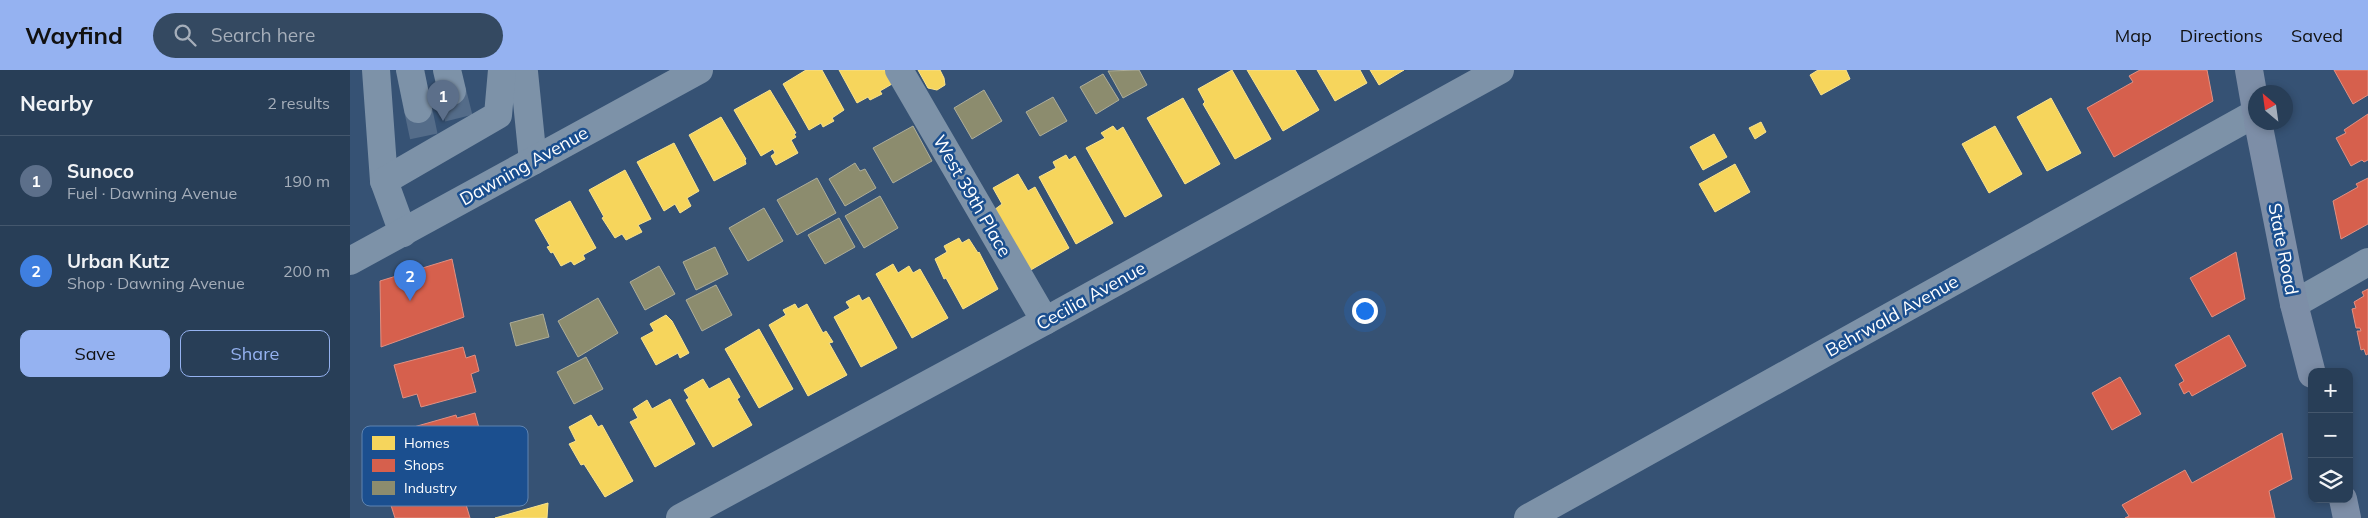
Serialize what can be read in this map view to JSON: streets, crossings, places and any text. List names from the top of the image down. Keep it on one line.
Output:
{"streets":{"main road":["State Road"],"street":["Dawning Avenue","West 39th Place","Cecilia Avenue","Behrwald Avenue"]},"crossings":[["West 39th Place","Cecilia Avenue"]],"legend":["Homes","Shops","Industry"],"north":"top left","page":{"header":"Wayfind","search":"Search here","nav":["Map","Directions","Saved"],"heading":["Nearby","2 results"],"pins":["1","2"],"list":[{"mark":"1","name":"Sunoco","note":"Fuel · Dawning Avenue","value":"190 m"},{"mark":"2","name":"Urban Kutz","note":"Shop · Dawning Avenue","value":"200 m"}],"buttons":["Save","Share"],"map_buttons":["+","−"]}}
